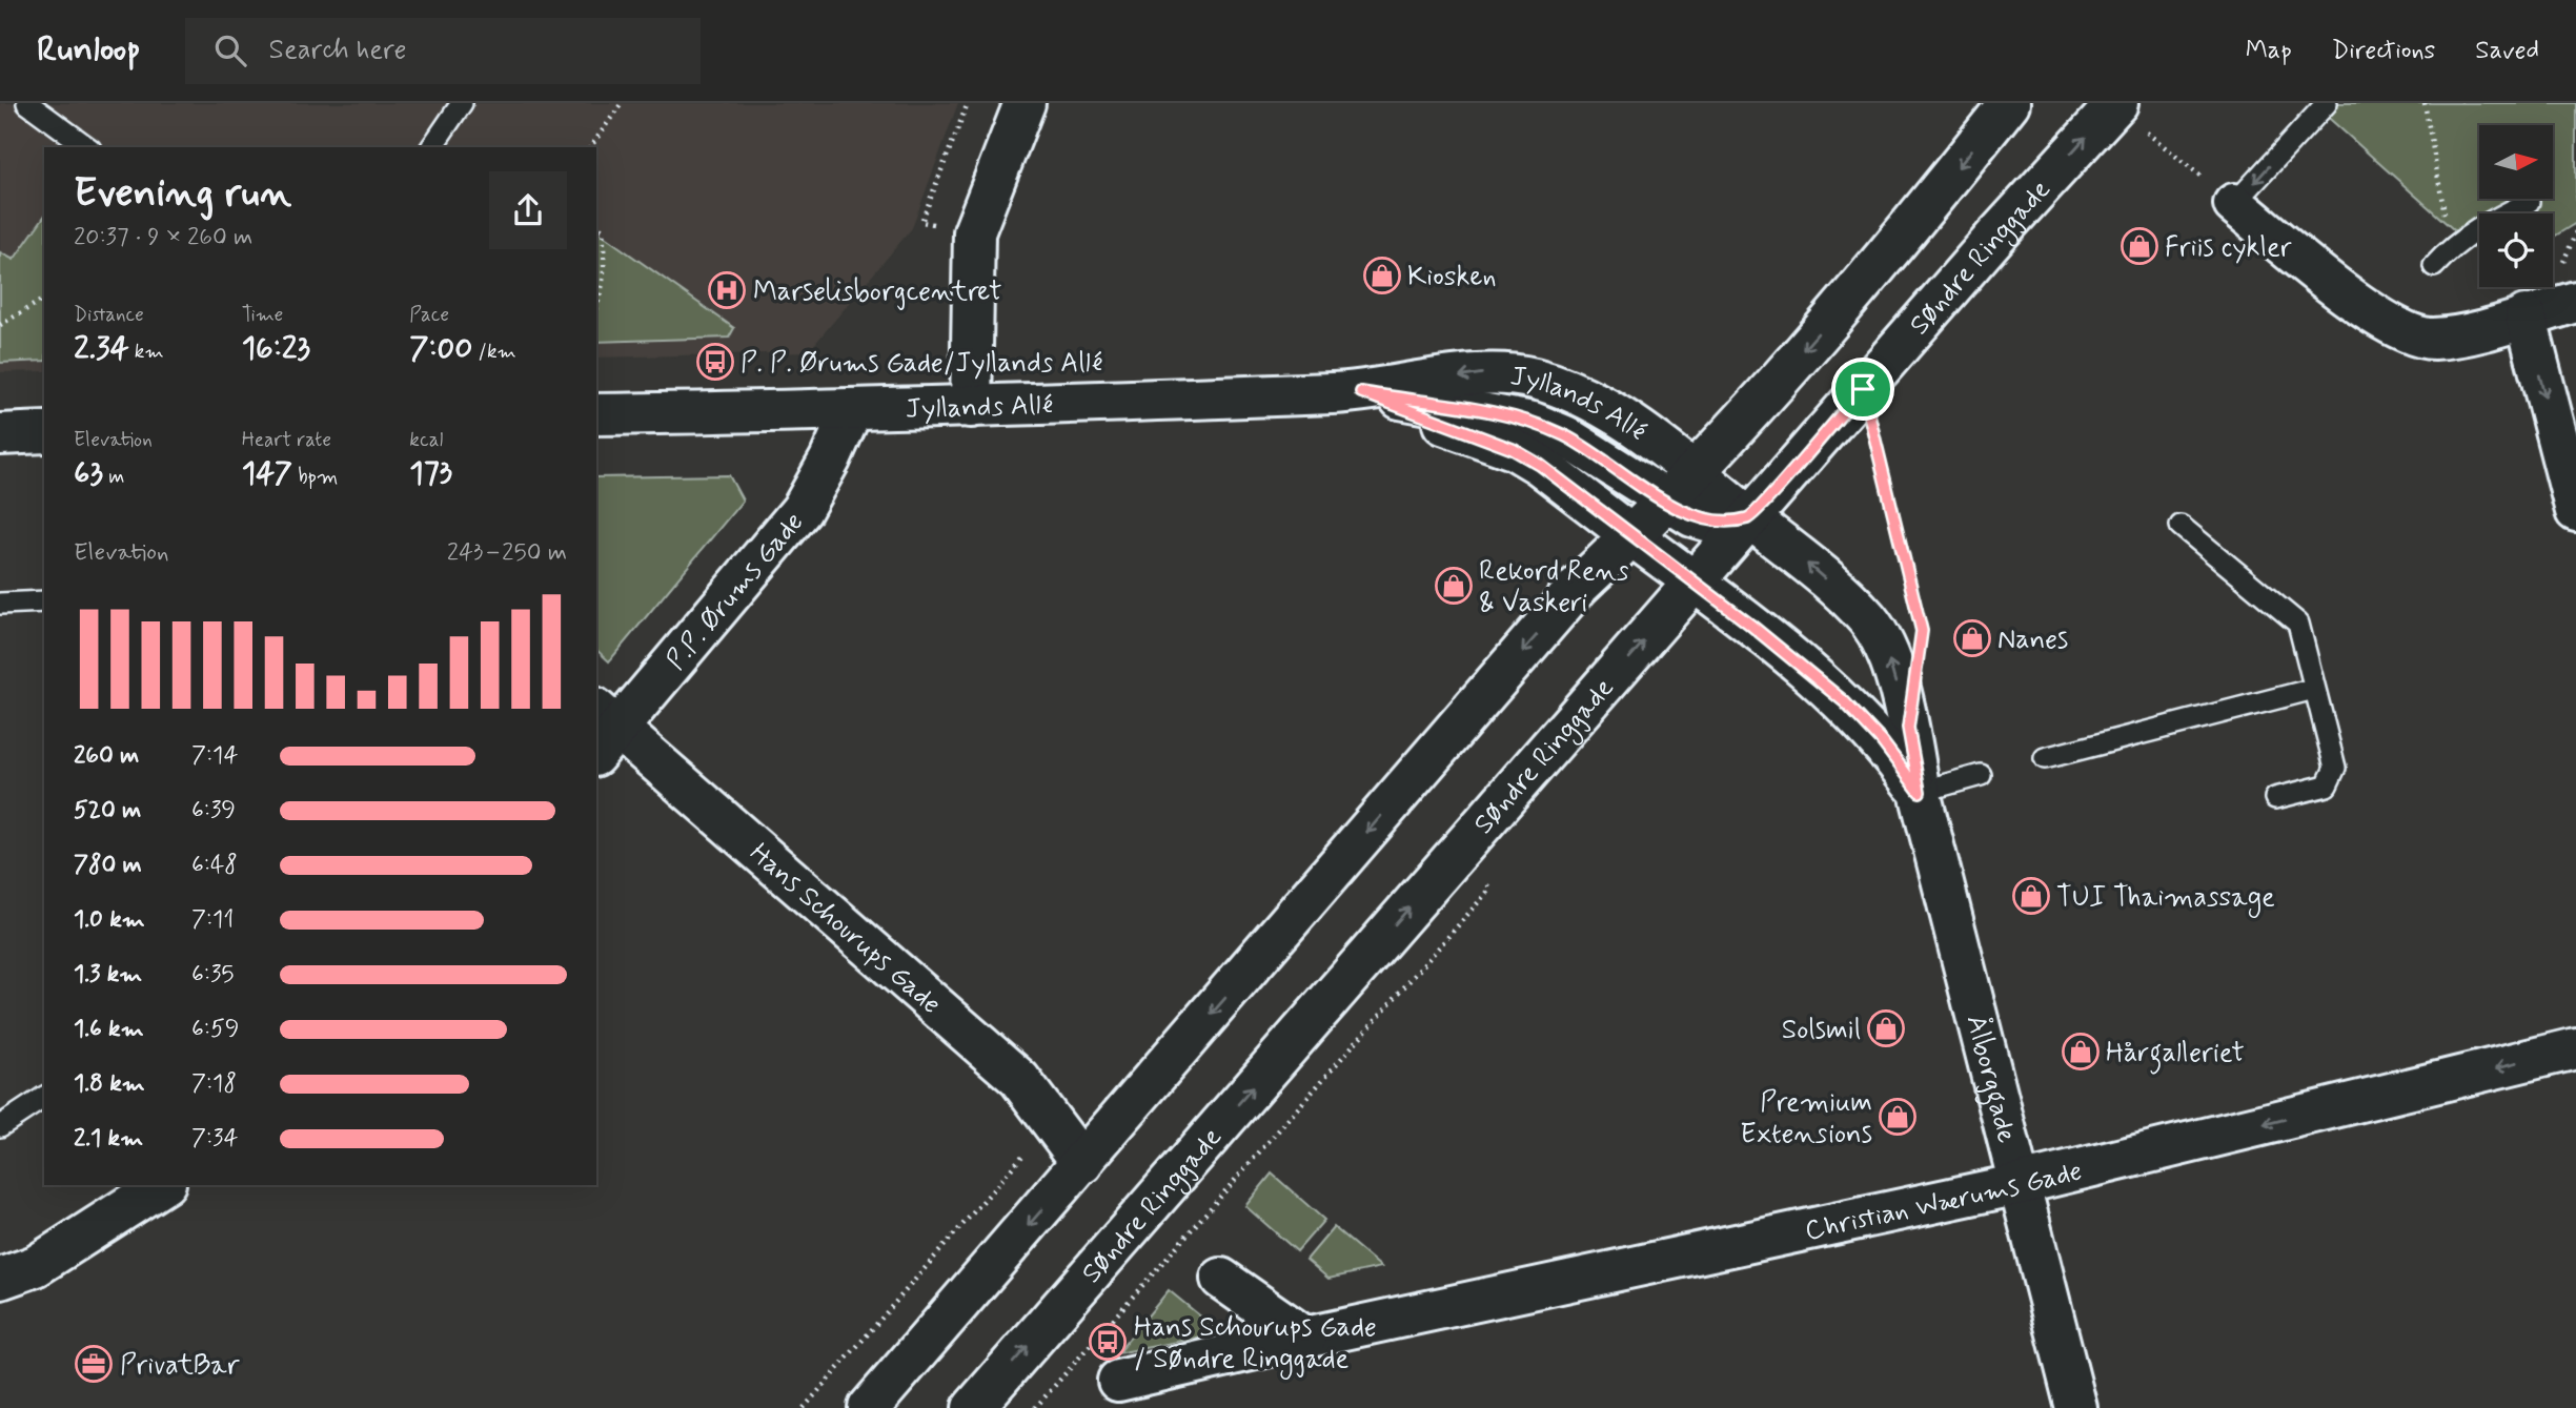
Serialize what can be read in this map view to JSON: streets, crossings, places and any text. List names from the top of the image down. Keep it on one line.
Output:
{"streets":{"street":["Søndre Ringgade","Jyllands Allé","P.P. Ørums Gade","Hans Schourups Gade","Ålborggade","Christian Wærums Gade"]},"crossings":[["Søndre Ringgade","Jyllands Allé"],["Søndre Ringgade","Ålborggade"],["Jyllands Allé","P.P. Ørums Gade"],["Jyllands Allé","Ålborggade"],["P.P. Ørums Gade","Hans Schourups Gade"],["Ålborggade","Christian Wærums Gade"]],"one_way":["Christian Wærums Gade"],"places":{"shop":["Friis cykler","Kiosken","Rekord Rens & Vaskeri","Nanes","TUI Thaimassage","Solsmil","Hårgalleriet","Premium Extensions"],"hospital":["Marselisborgcentret"],"bus stop":["P. P. Ørums Gade/Jyllands Allé","Hans Schourups Gade / Søndre Ringgade"],"office":["PrivatBar"]},"north":"right","page":{"header":"Runloop","search":"Search here","nav":["Map","Directions","Saved"],"heading":["Evening run","20:37 · 9 × 260 m"],"stats":[["Distance","2.34 km"],["Time","16:23"],["Pace","7:00 /km"],["Elevation","63 m"],["Heart rate","147 bpm"],["kcal","173"]],"chart":["Elevation","243–250 m"],"list":[{"name":"260 m","note":"7:14"},{"name":"520 m","note":"6:39"},{"name":"780 m","note":"6:48"},{"name":"1.0 km","note":"7:11"},{"name":"1.3 km","note":"6:35"},{"name":"1.6 km","note":"6:59"},{"name":"1.8 km","note":"7:18"},{"name":"2.1 km","note":"7:34"}]}}
